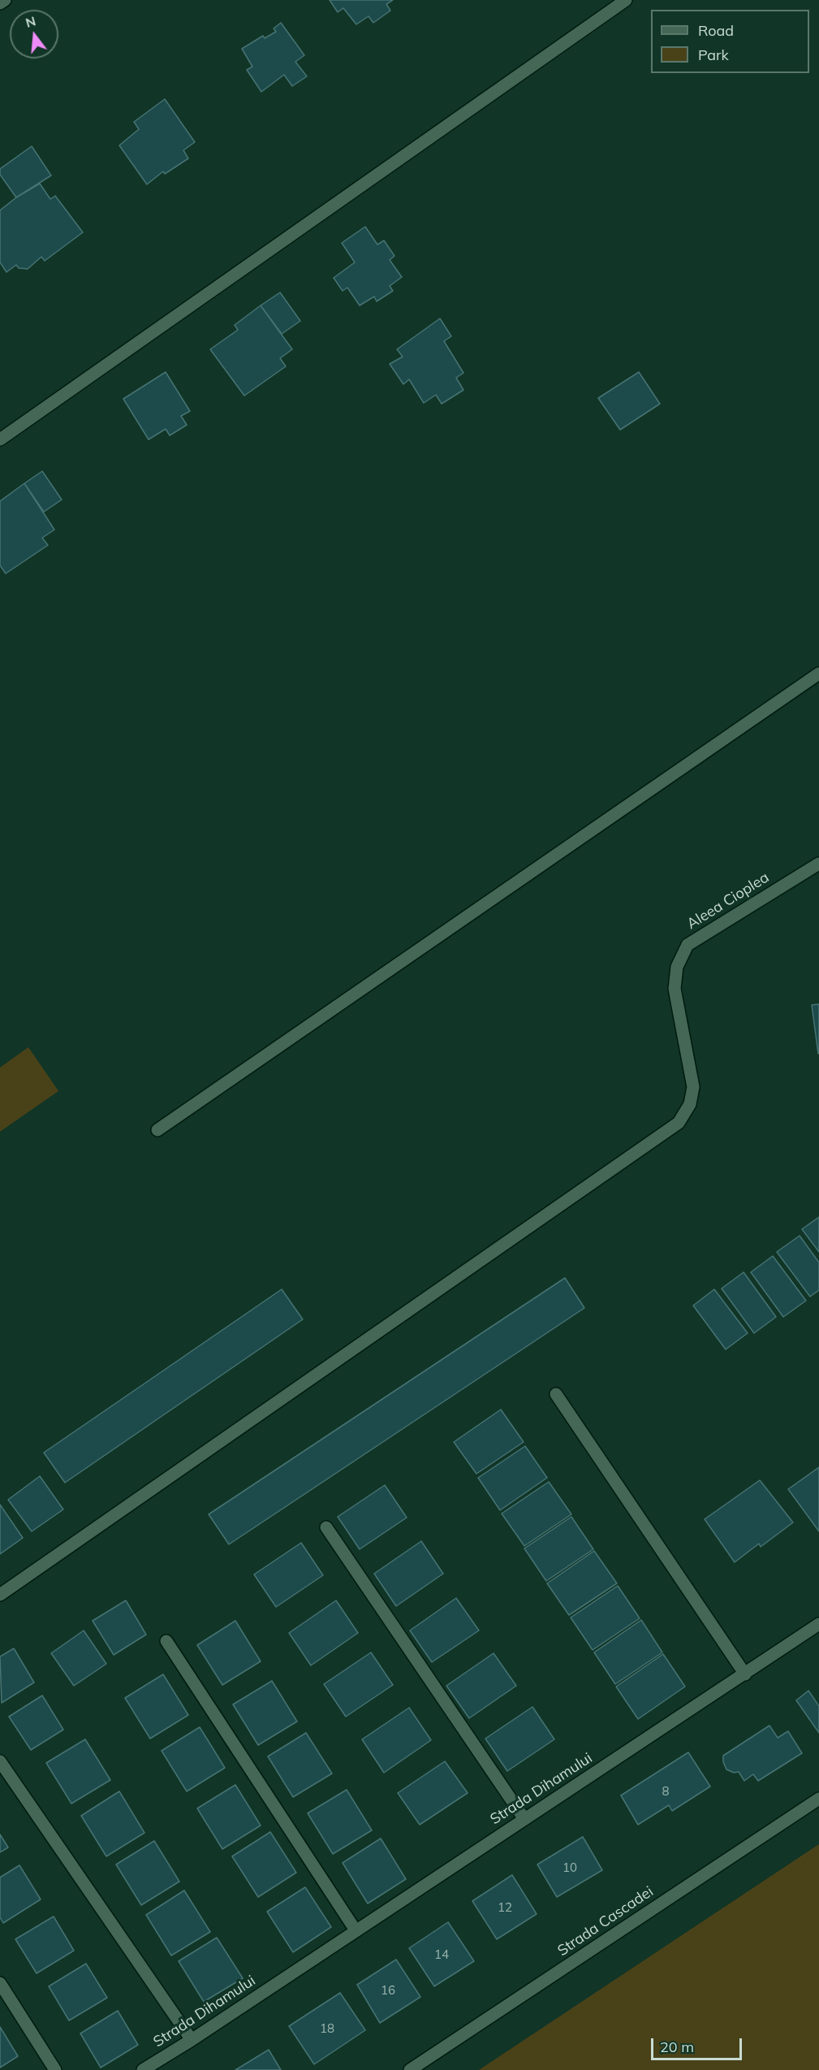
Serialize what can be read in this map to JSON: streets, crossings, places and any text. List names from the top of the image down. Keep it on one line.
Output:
{"streets":{"street":["Aleea Cioplea","Strada Dihamului","Strada Cascadei"]},"house_numbers":["8","10","12","14","16","18"],"legend":["Road","Park"],"scale_bar":"20 m","north":"top"}
